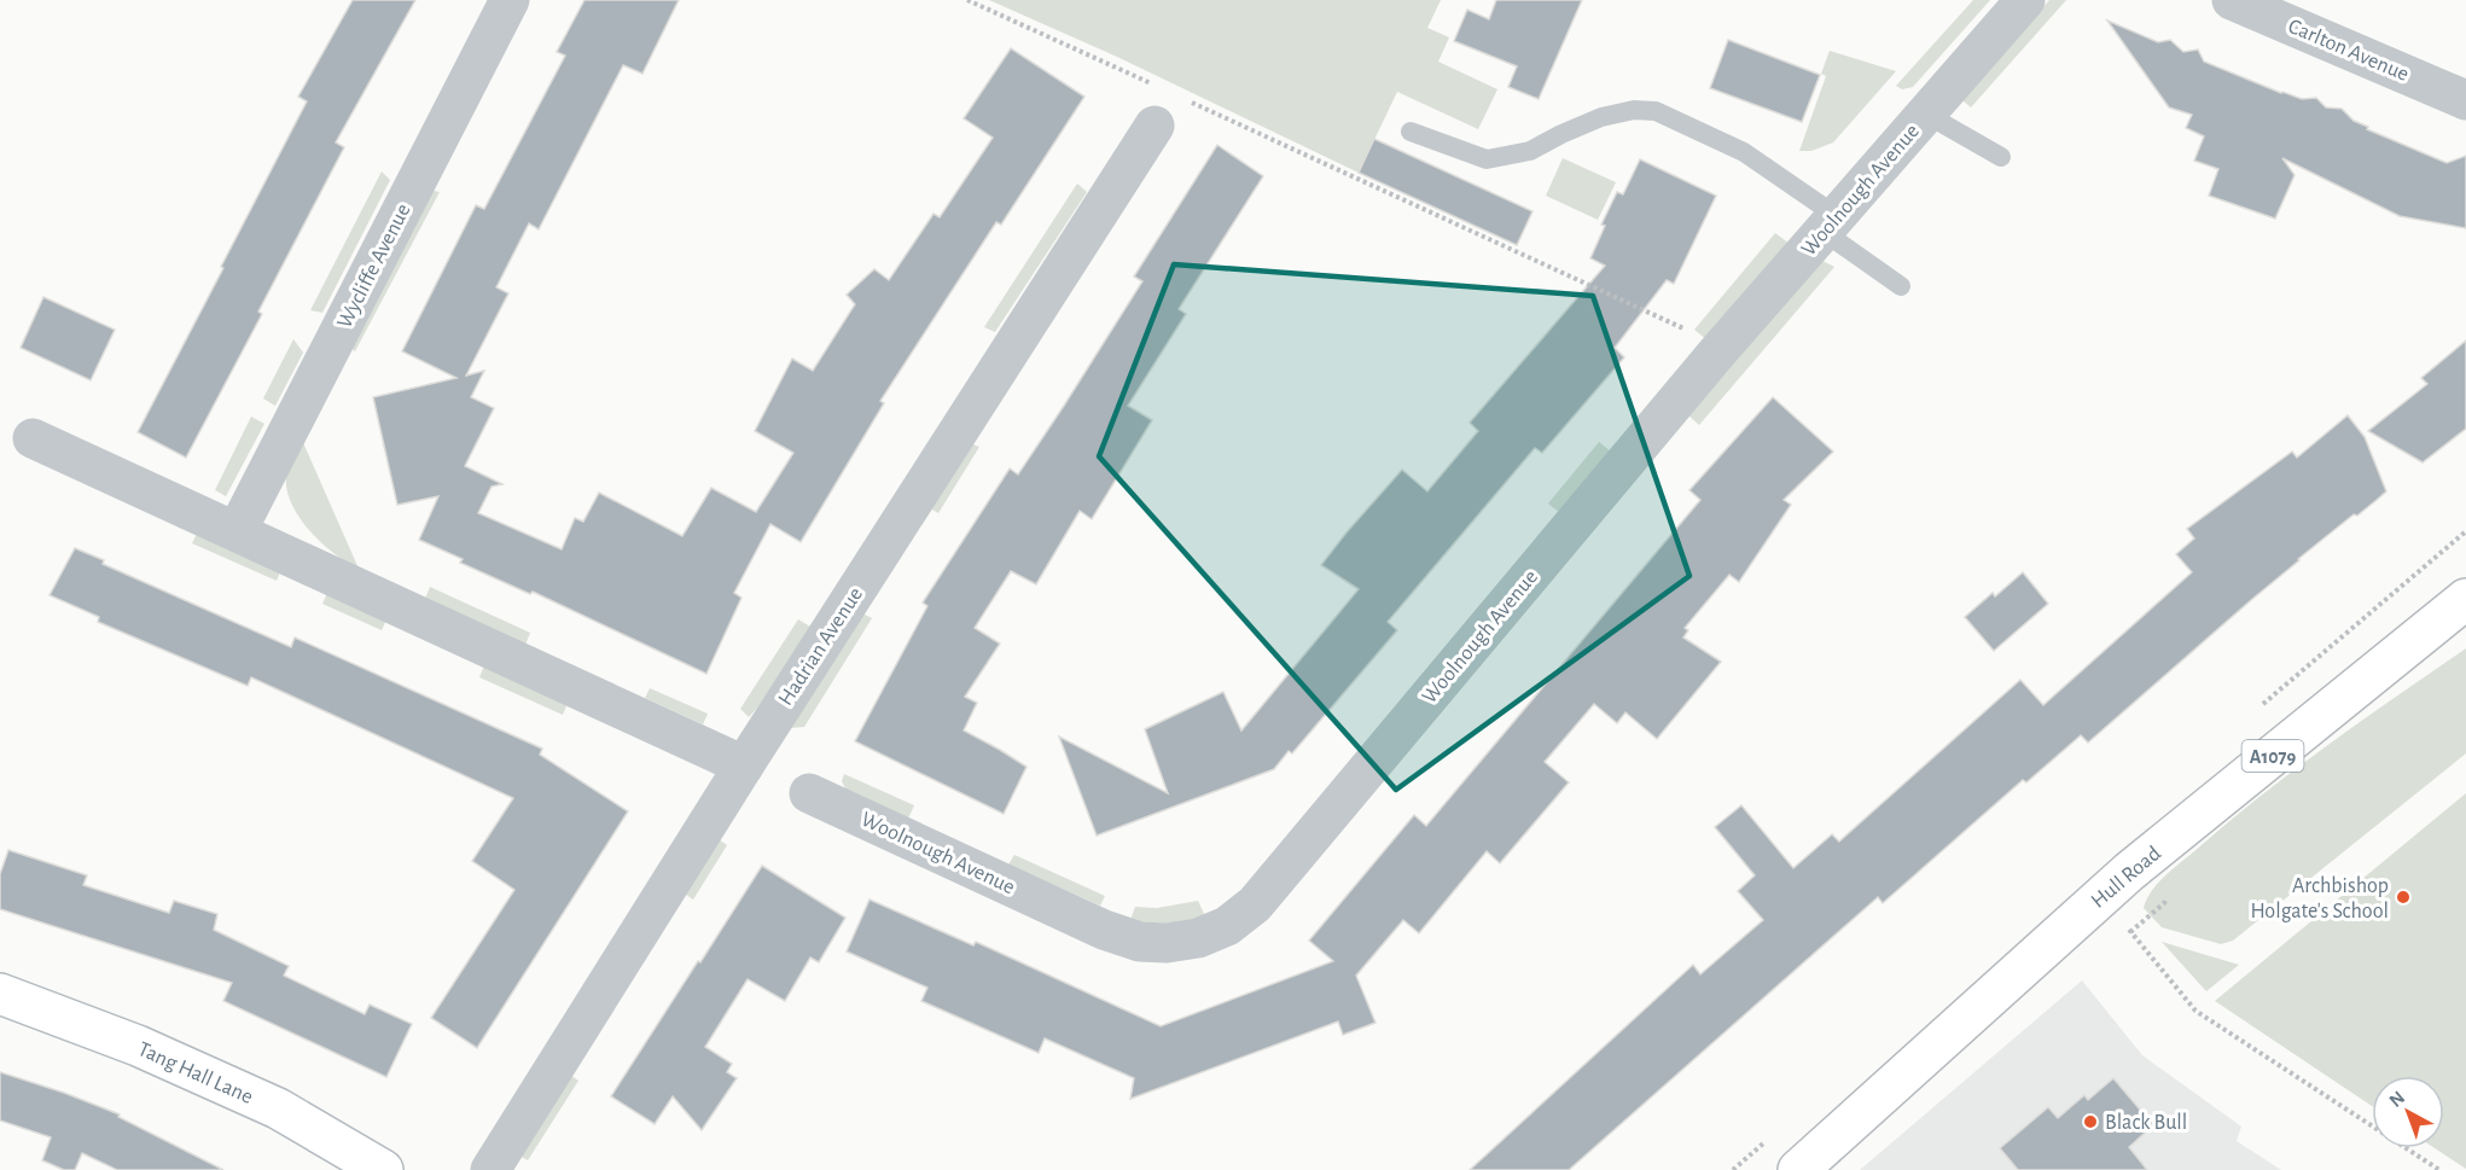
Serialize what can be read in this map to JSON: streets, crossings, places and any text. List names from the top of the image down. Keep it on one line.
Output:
{"streets":{"main road":["A1079","Hull Road","Tang Hall Lane"],"street":["Carlton Avenue","Woolnough Avenue","Wycliffe Avenue","Hadrian Avenue"]},"places":["Archbishop Holgate's School","Black Bull"],"north":"top left"}
